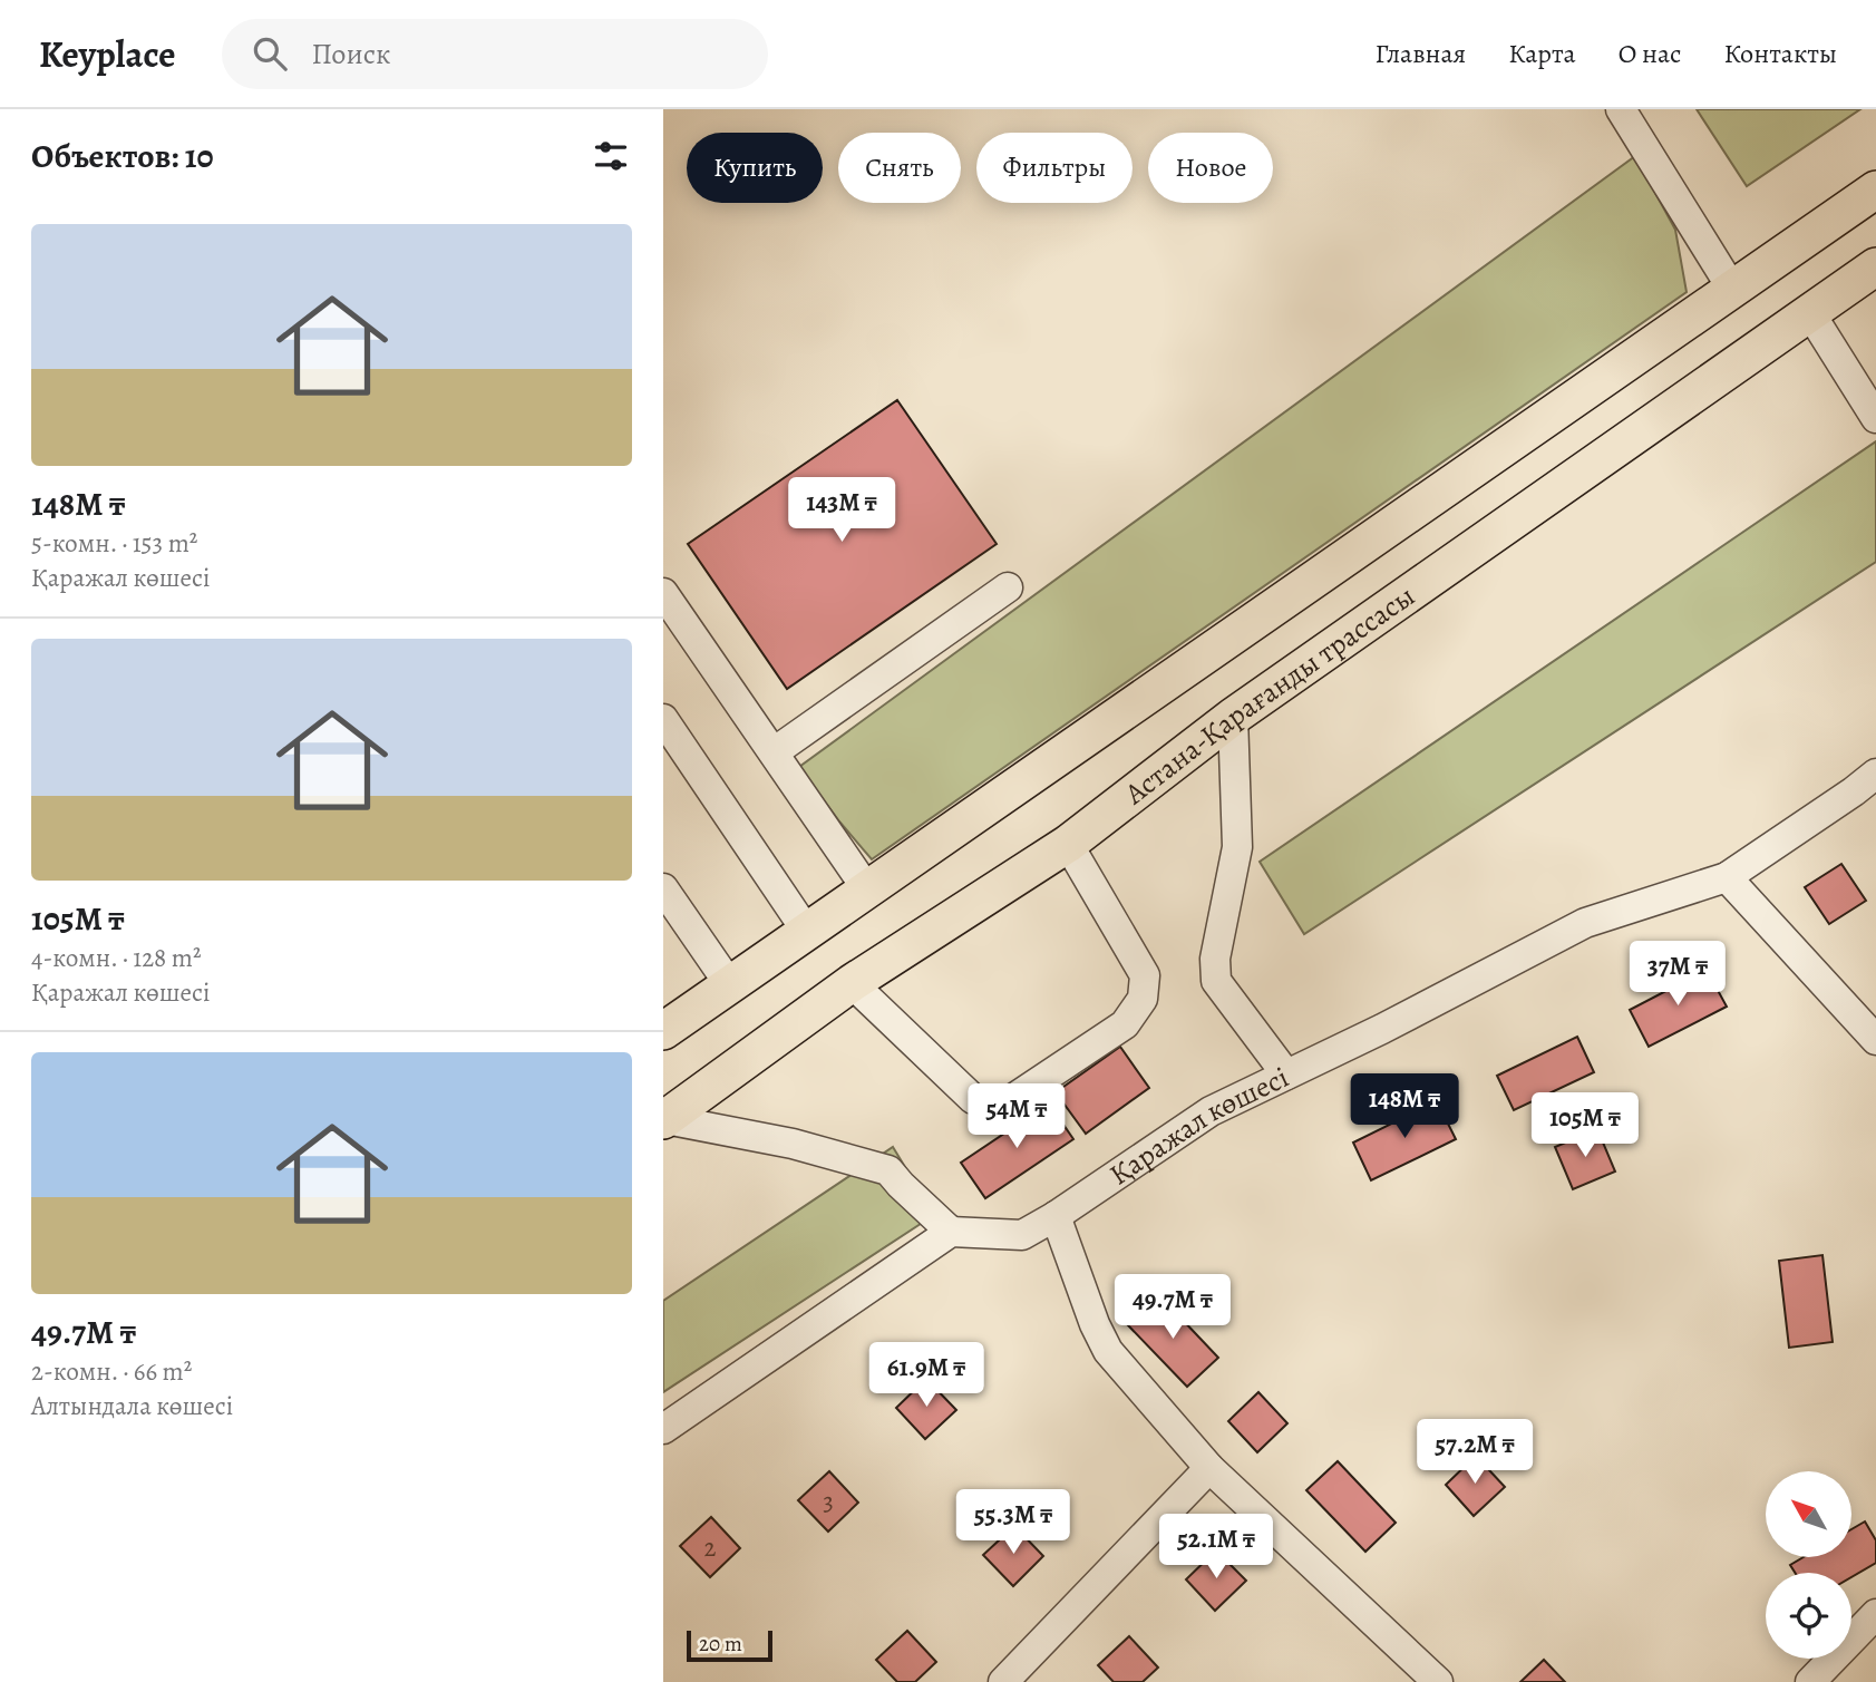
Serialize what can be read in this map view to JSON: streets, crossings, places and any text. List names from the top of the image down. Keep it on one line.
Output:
{"streets":{"main road":["Астана-Қарағанды трассасы"],"street":["Қаражал көшесі"]},"house_numbers":["3","2"],"scale_bar":"20 m","north":"top left","page":{"header":"Keyplace","search":"Поиск","nav":["Главная","Карта","О нас","Контакты"],"heading":"Объектов: 10","chip":["Купить","Снять","Фильтры","Новое"],"list":[{"name":"148M ₸","note":"5-комн. · 153 m² · Қаражал көшесі"},{"name":"105M ₸","note":"4-комн. · 128 m² · Қаражал көшесі"},{"name":"49.7M ₸","note":"2-комн. · 66 m² · Алтындала көшесі"}],"price":["143M ₸","37M ₸","148M ₸","54M ₸","105M ₸","49.7M ₸","61.9M ₸","57.2M ₸","55.3M ₸","52.1M ₸"],"scale":"20 m"}}
